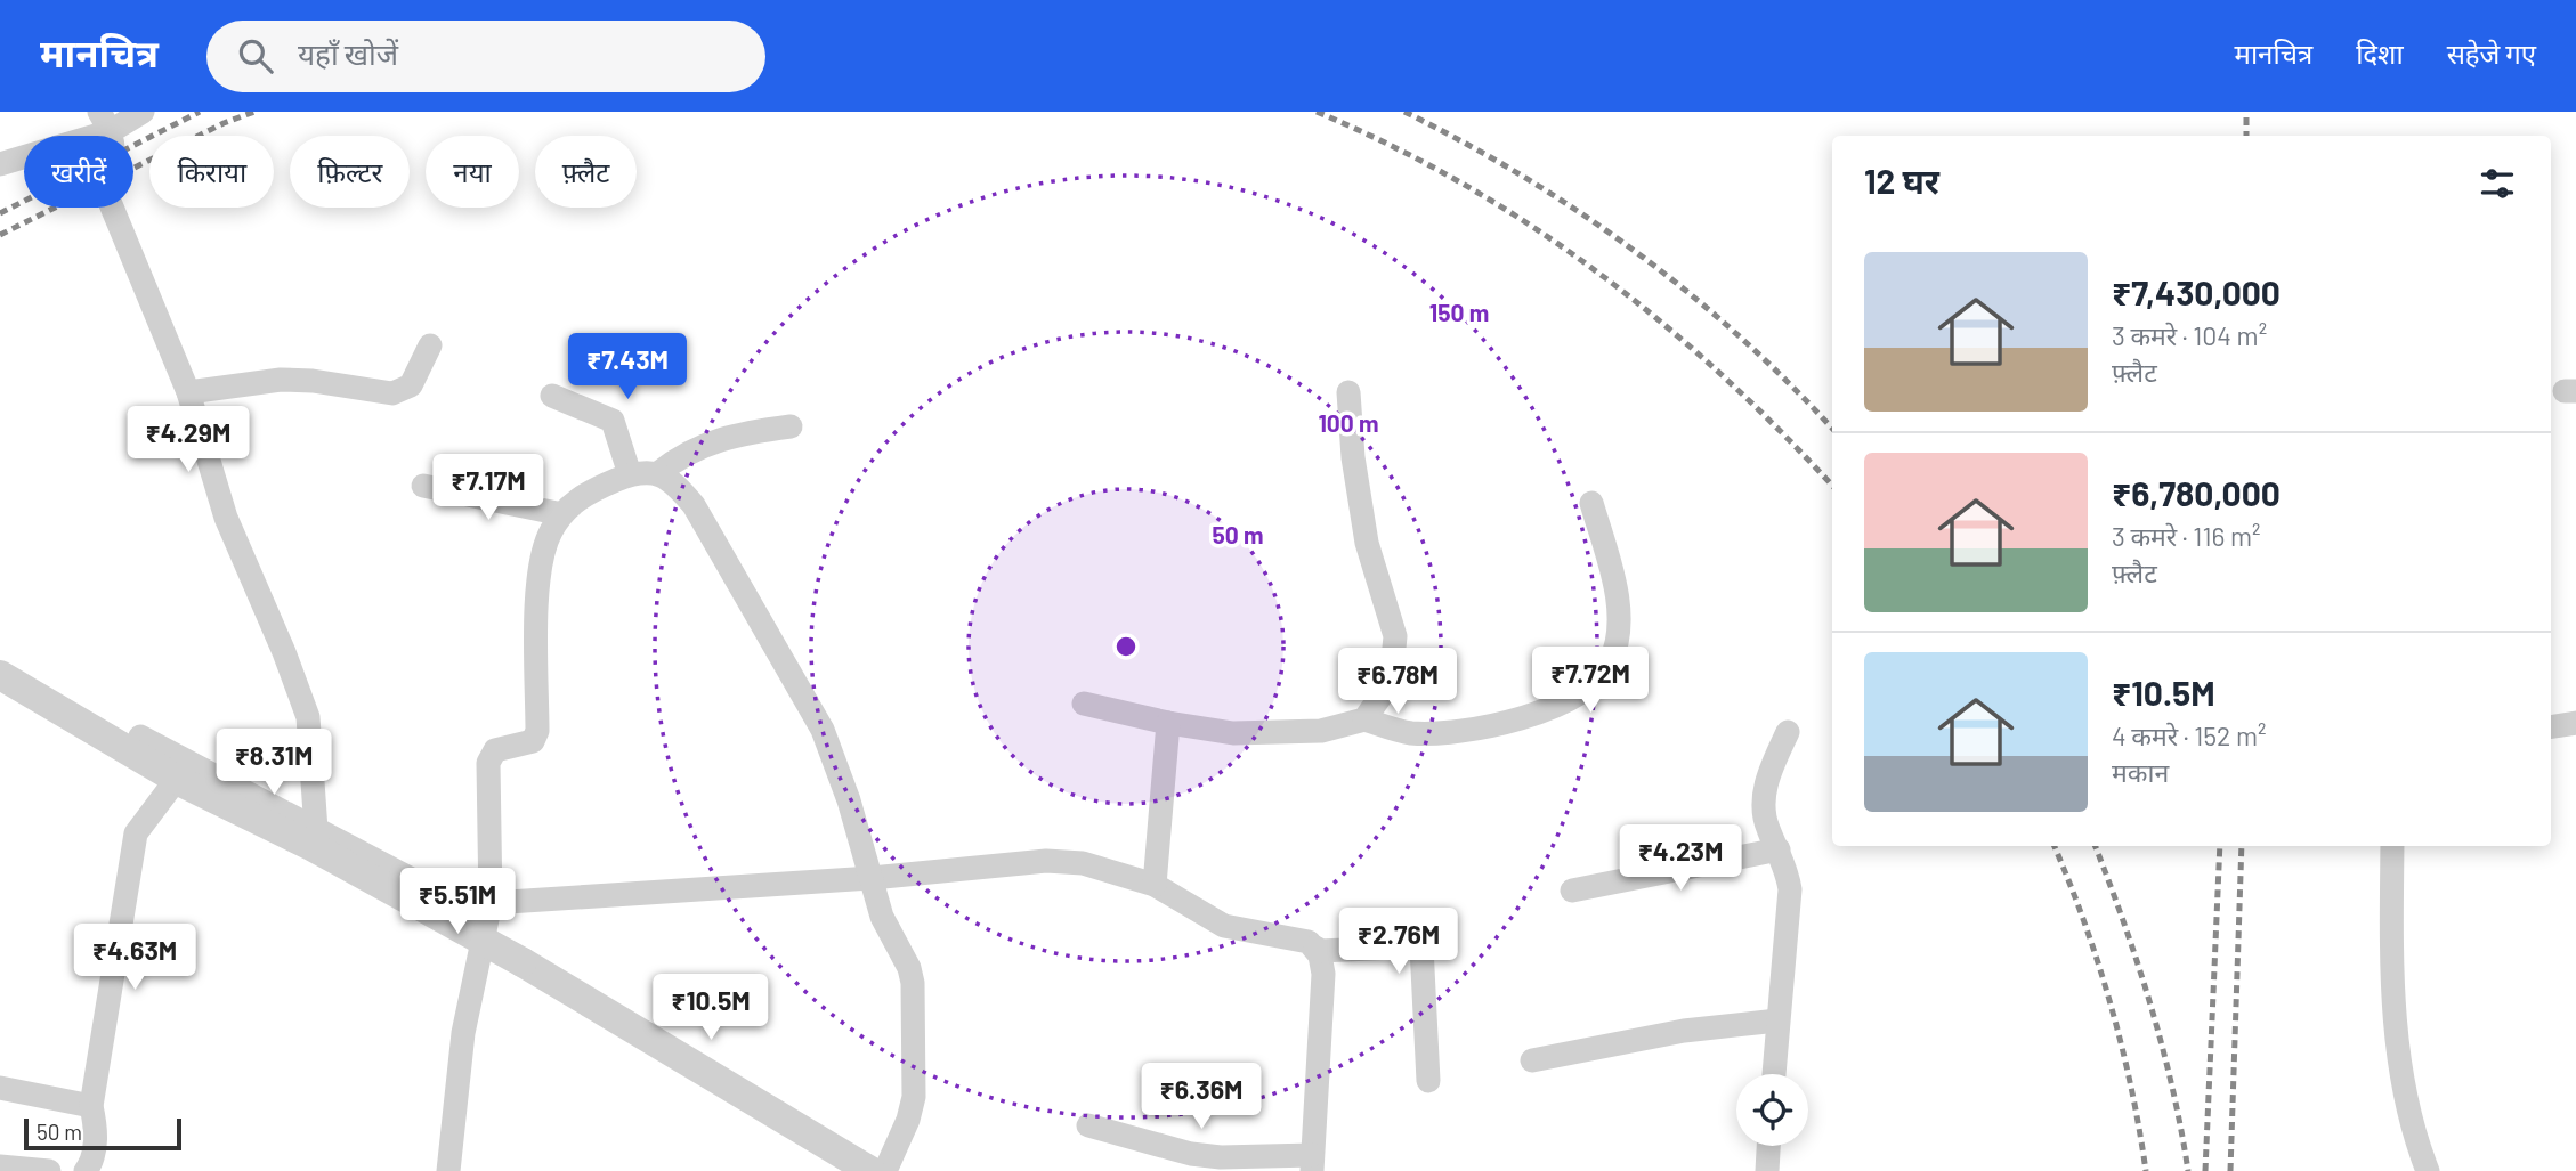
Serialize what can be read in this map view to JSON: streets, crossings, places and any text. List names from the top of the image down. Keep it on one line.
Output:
{"scale_bar":"50 m","page":{"header":"मानचित्र","search":"यहाँ खोजें","nav":["मानचित्र","दिशा","सहेजे गए"],"chip":["खरीदें","किराया","फ़िल्टर","नया","फ़्लैट"],"heading":"12 घर","list":[{"name":"₹7,430,000","note":"3 कमरे · 104 m² · फ़्लैट"},{"name":"₹6,780,000","note":"3 कमरे · 116 m² · फ़्लैट"},{"name":"₹10.5M","note":"4 कमरे · 152 m² · मकान"}],"price":["₹7.43M","₹4.29M","₹7.17M","₹7.72M","₹6.78M","₹8.31M","₹4.23M","₹5.51M","₹2.76M","₹4.63M","₹10.5M","₹6.36M"],"scale":"50 m"},"rings":["150 m","100 m","50 m"]}
